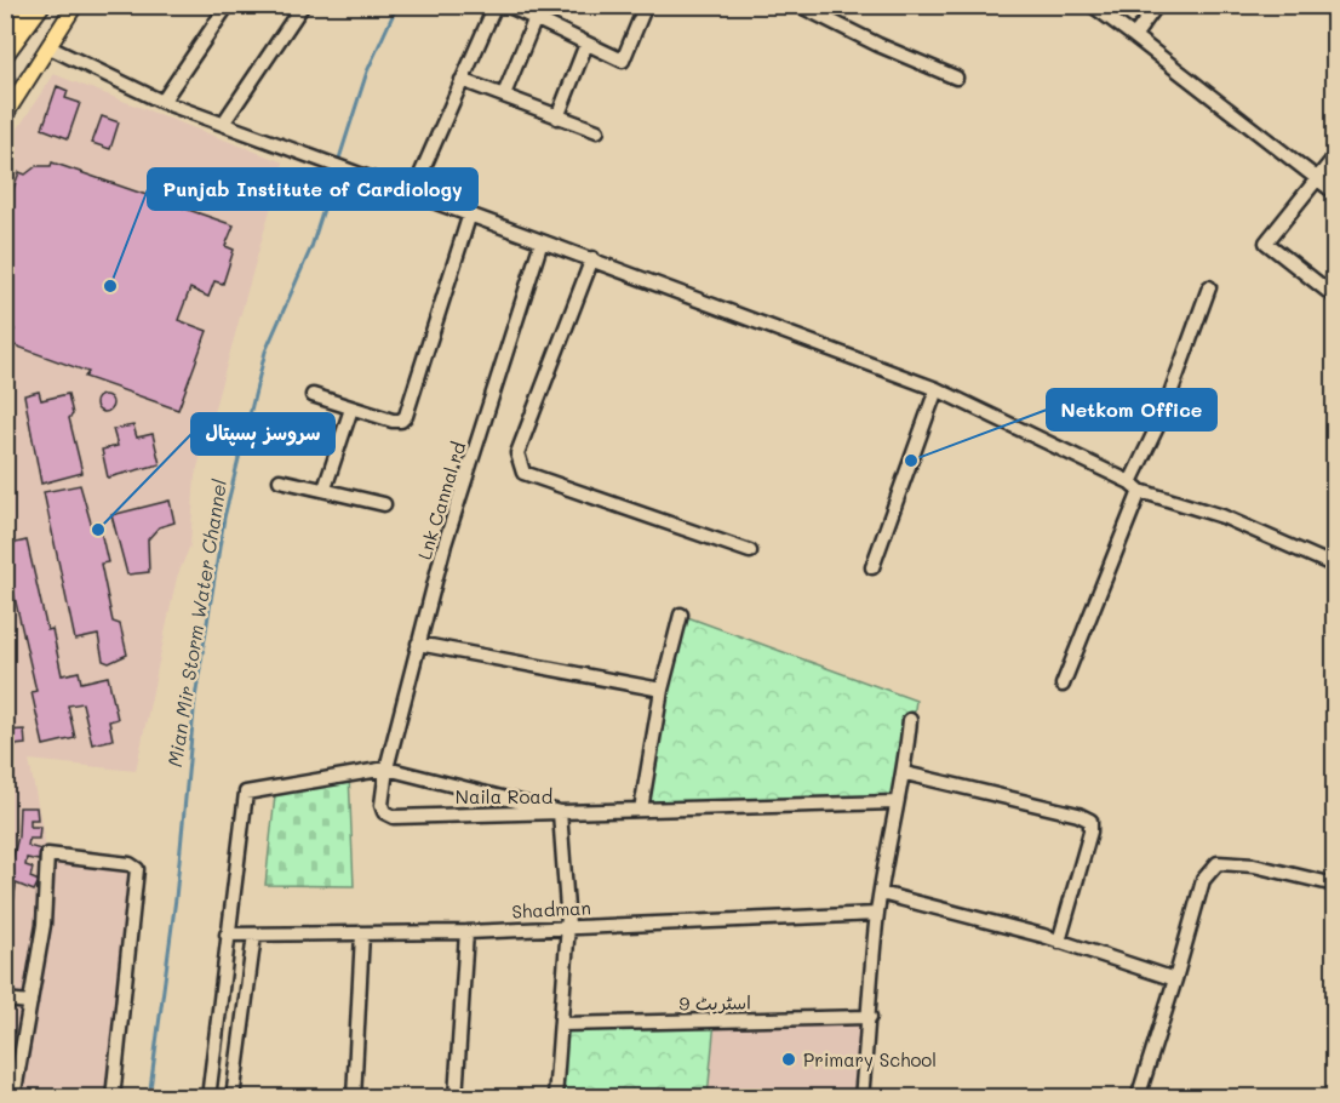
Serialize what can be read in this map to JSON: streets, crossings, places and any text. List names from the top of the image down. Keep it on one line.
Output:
{"streets":{"street":["Lnk Cannal rd","Naila Road","Shadman","اسٹریٹ 9"]},"crossings":[["Lnk Cannal rd","Naila Road"],["Naila Road","Shadman"],["Naila Road","اسٹریٹ 9"]],"water":["Mian Mir Storm Water Channel"],"places":["Punjab Institute of Cardiology","Netkom Office","سروسز ہسپتال","Primary School"]}
